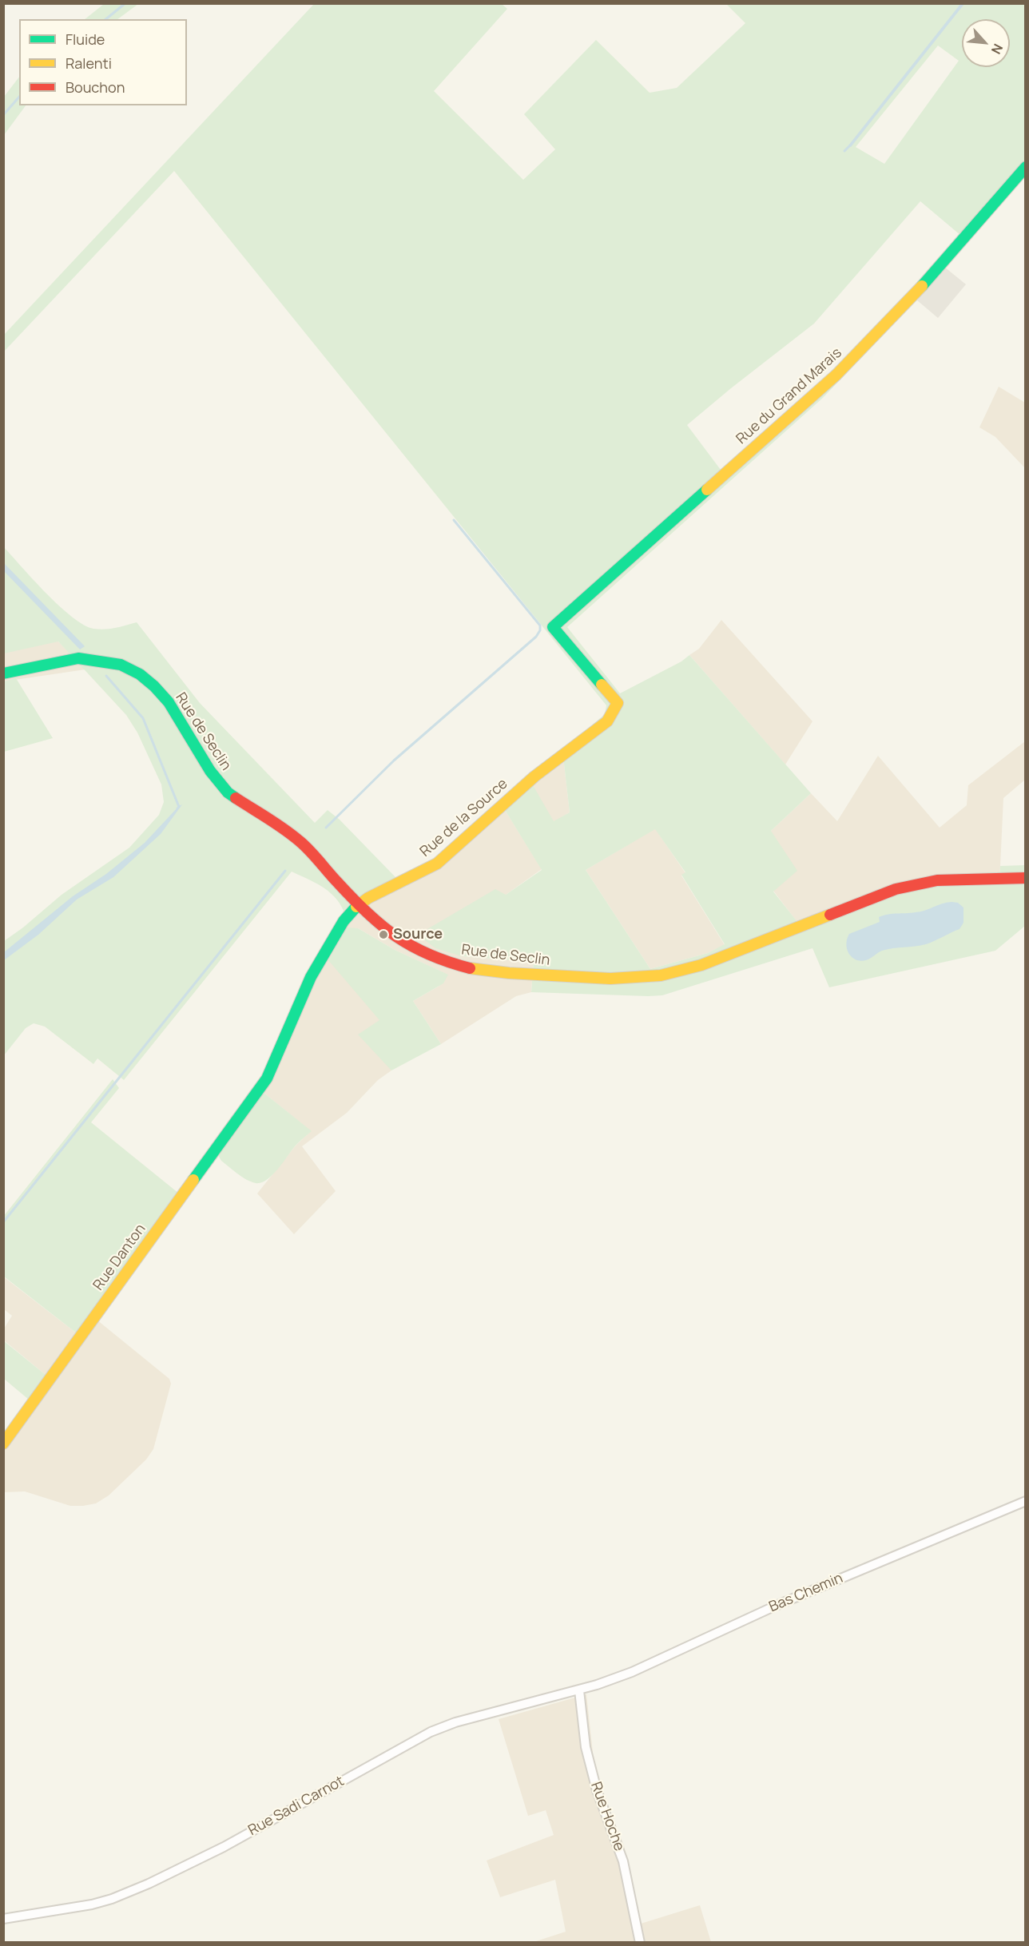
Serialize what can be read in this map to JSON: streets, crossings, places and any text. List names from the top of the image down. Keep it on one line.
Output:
{"streets":{"street":["Rue du Grand Marais","Rue de Seclin","Rue de la Source","Rue Danton","Bas Chemin","Rue Sadi Carnot","Rue Hoche"]},"crossings":[["Rue du Grand Marais","Rue de la Source"],["Rue de Seclin","Rue de la Source"],["Rue de la Source","Rue Danton"],["Bas Chemin","Rue Sadi Carnot"],["Bas Chemin","Rue Hoche"],["Rue Sadi Carnot","Rue Hoche"]],"places":["Source"],"legend":["Fluide","Ralenti","Bouchon"],"north":"bottom right"}
